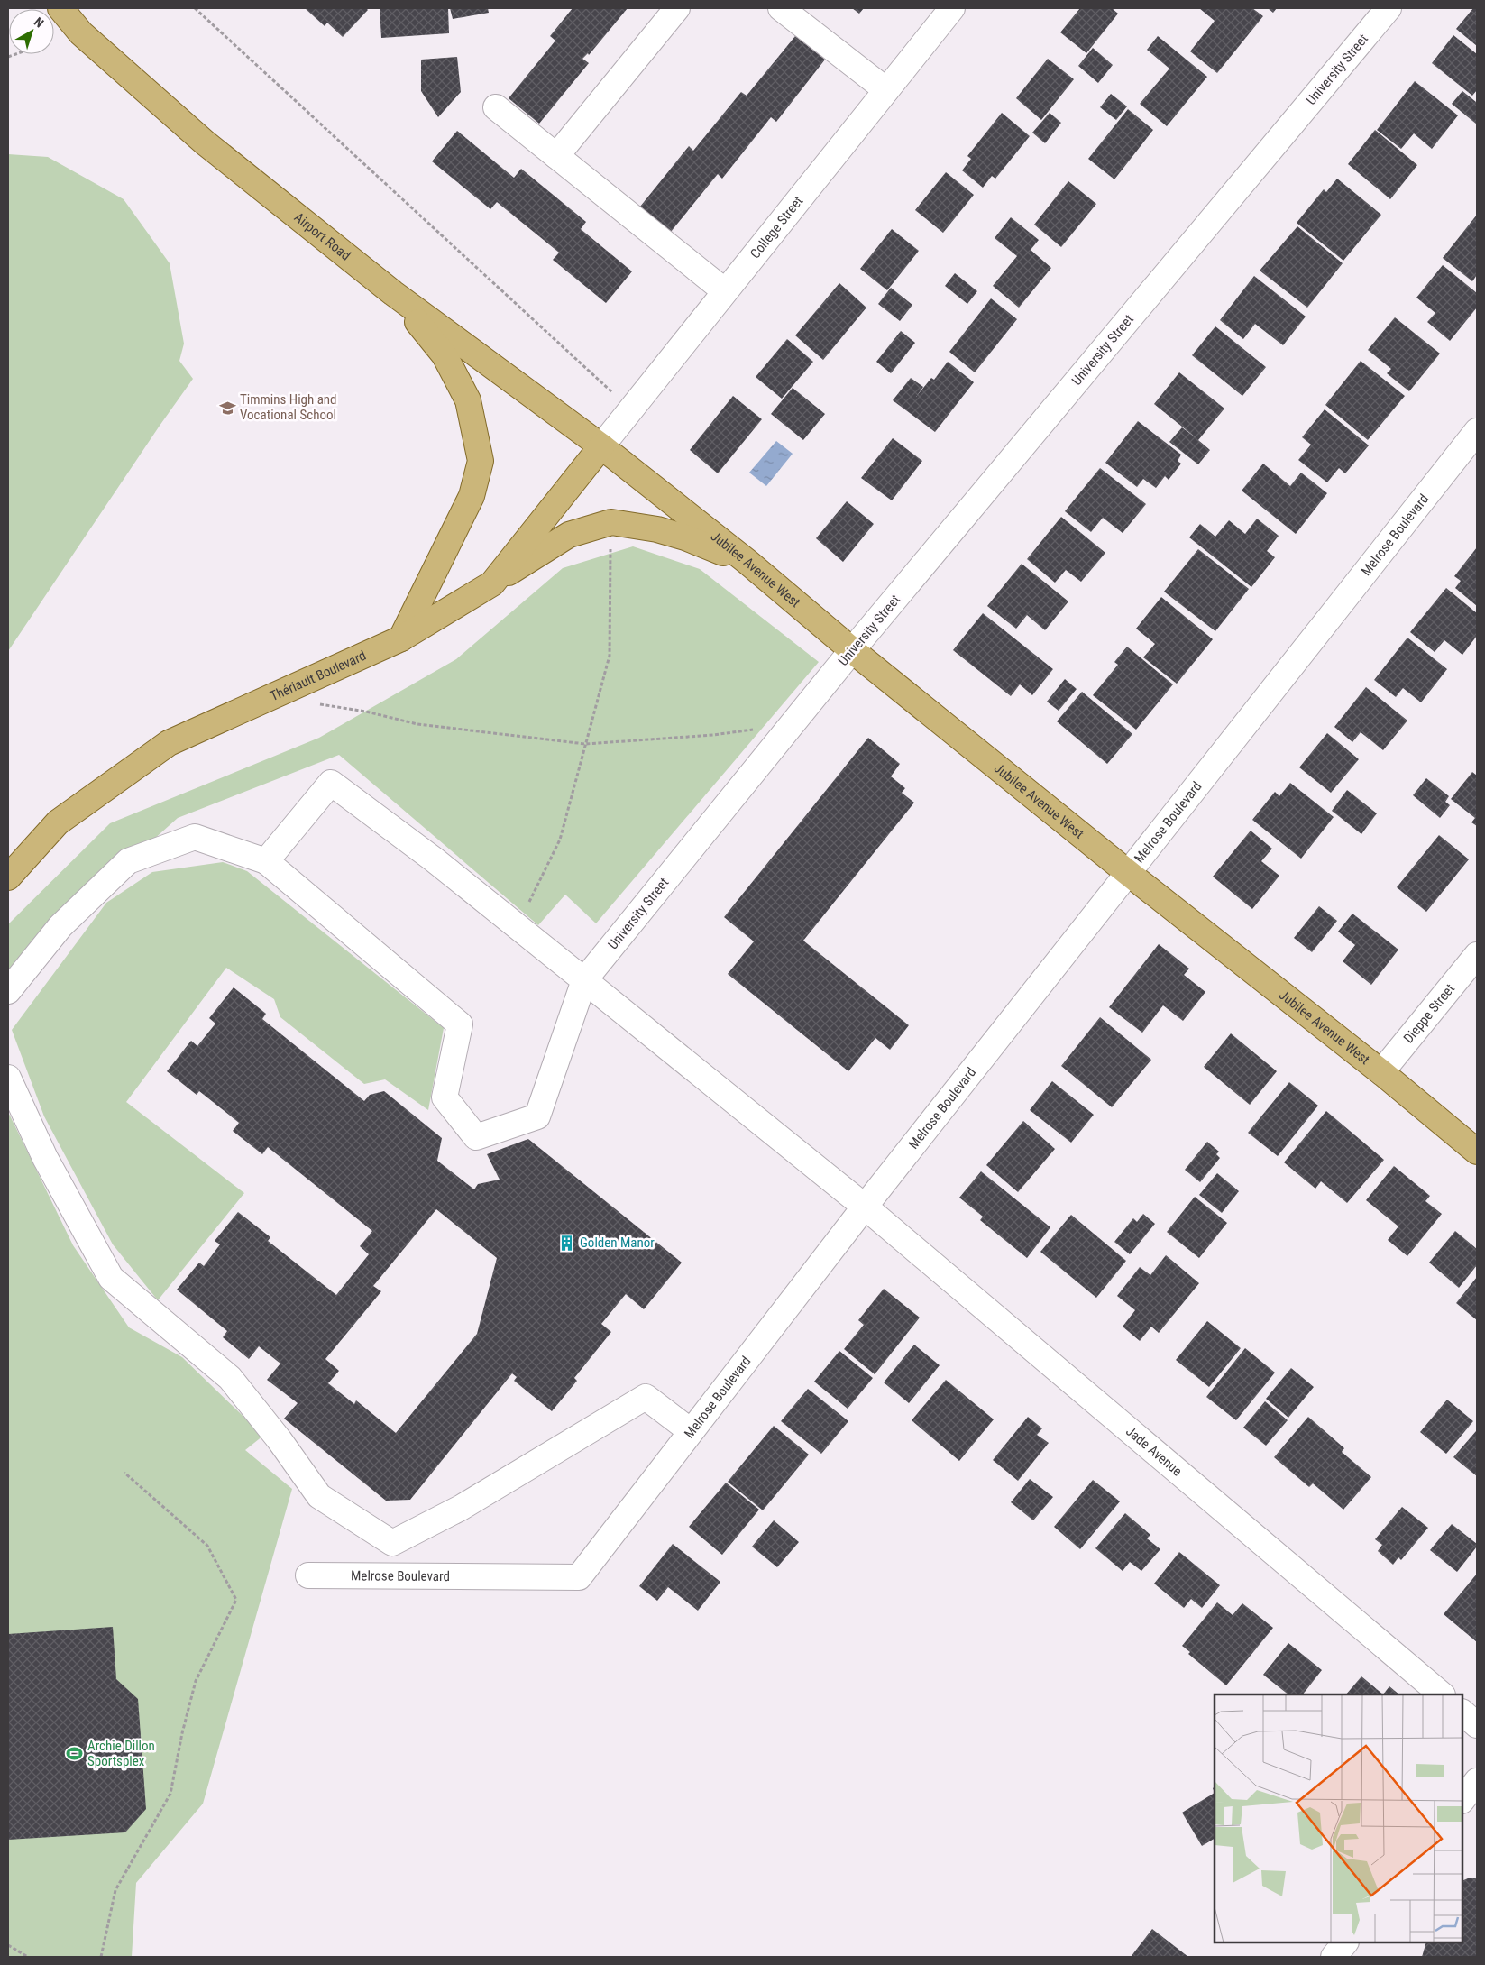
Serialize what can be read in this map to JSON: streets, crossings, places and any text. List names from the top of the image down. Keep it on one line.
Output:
{"streets":{"main road":["Airport Road","Jubilee Avenue West","Thériault Boulevard"],"street":["University Street","College Street","Melrose Boulevard","Dieppe Street","Jade Avenue"]},"crossings":[["University Street","Jubilee Avenue West"],["College Street","Airport Road"],["College Street","Jubilee Avenue West"],["College Street","Thériault Boulevard"],["Airport Road","Jubilee Avenue West"],["Airport Road","Thériault Boulevard"],["Melrose Boulevard","Jubilee Avenue West"],["Melrose Boulevard","Jade Avenue"],["Jubilee Avenue West","Thériault Boulevard"],["Jubilee Avenue West","Dieppe Street"]],"places":{"school or university":["Timmins High and Vocational School"],"building":["Golden Manor"],"sports":["Archie Dillon Sportsplex"]},"north":"top right"}
